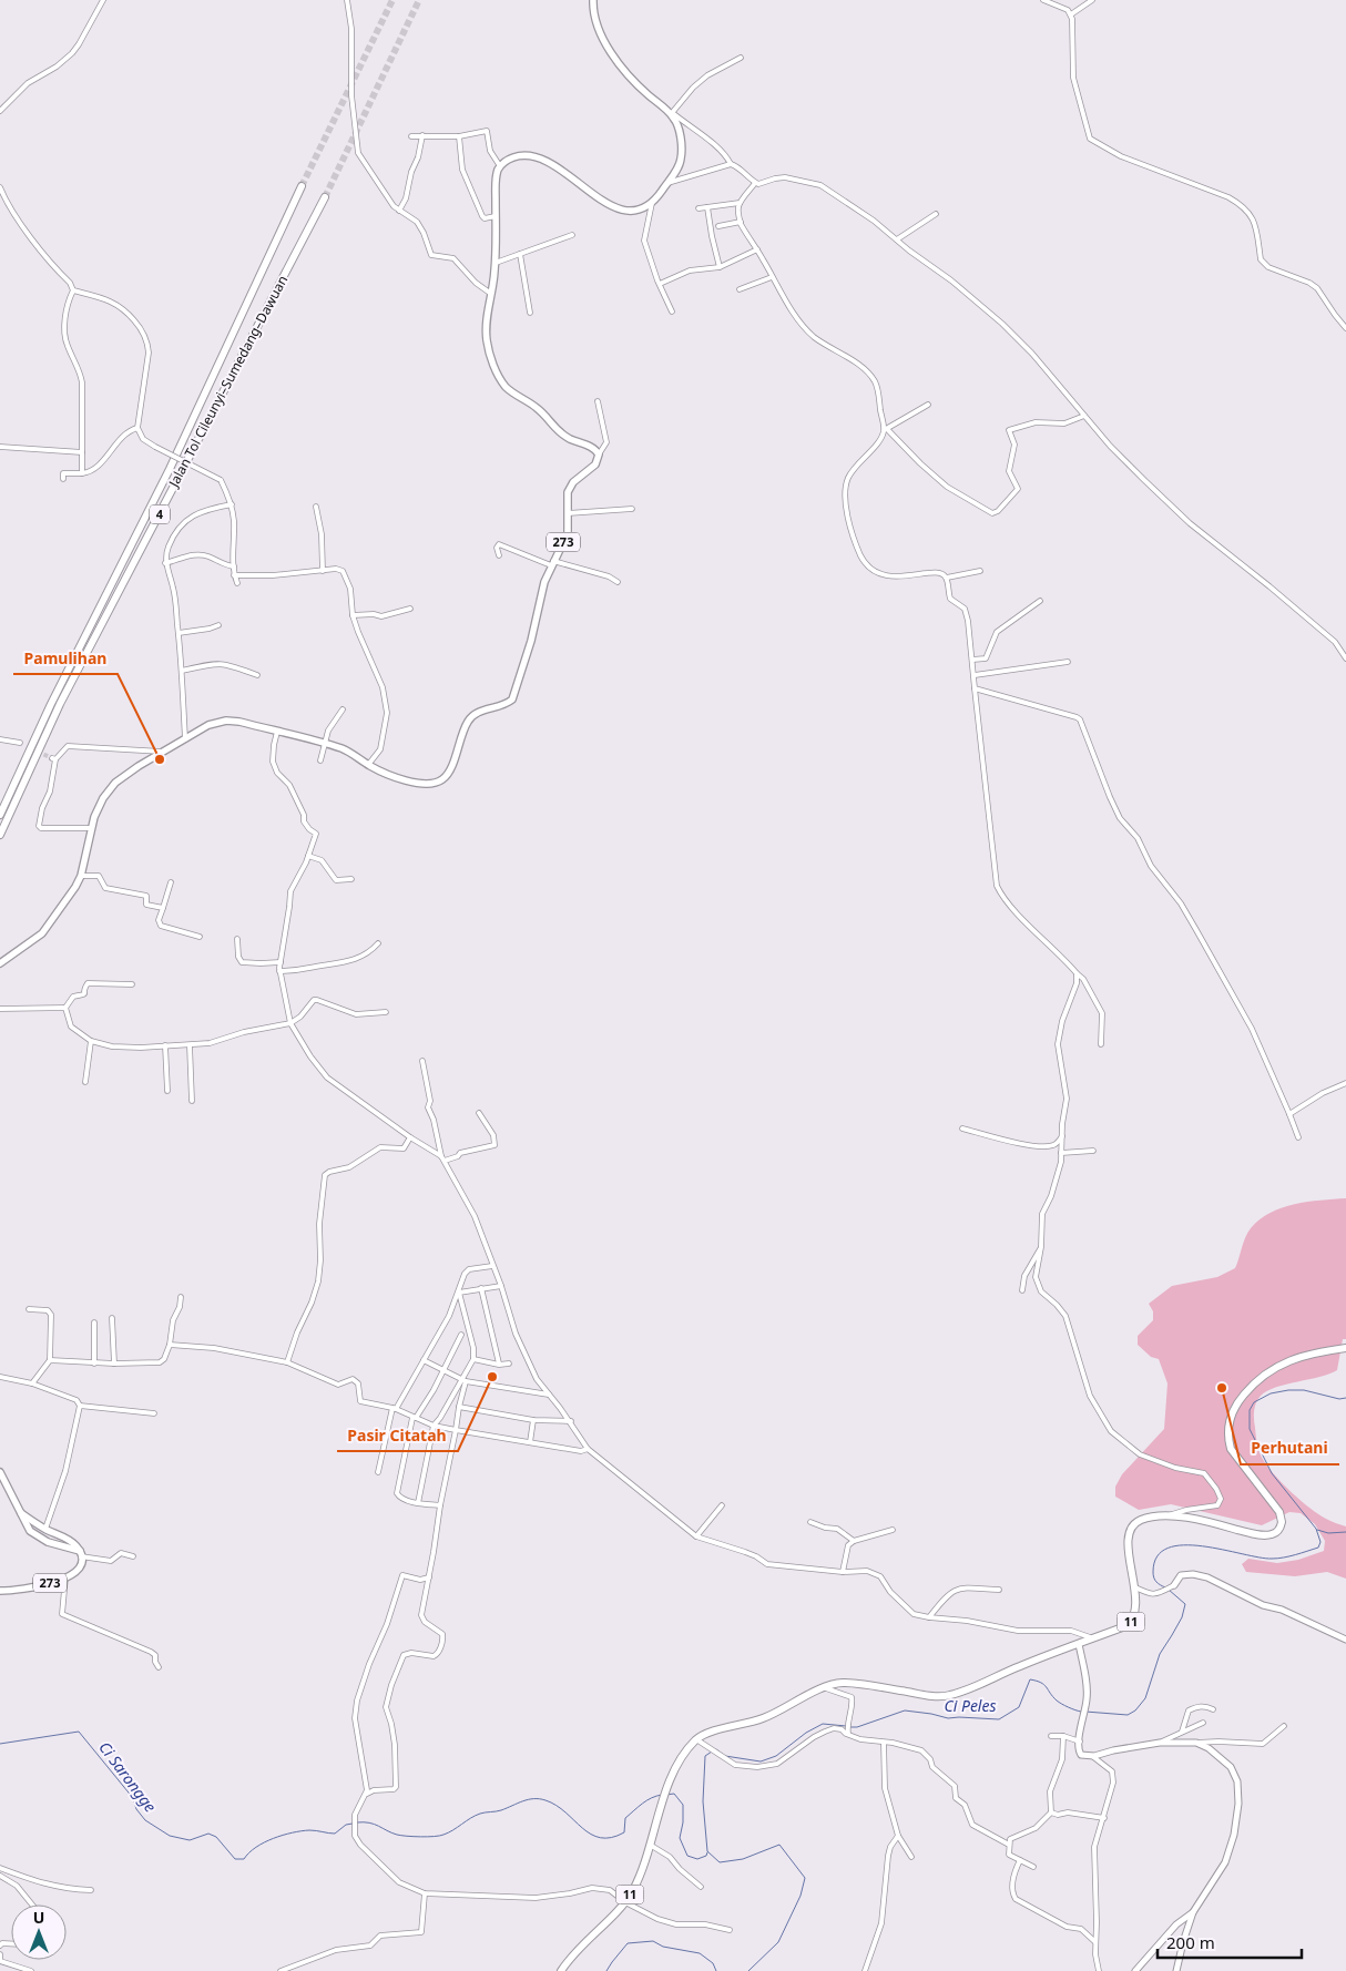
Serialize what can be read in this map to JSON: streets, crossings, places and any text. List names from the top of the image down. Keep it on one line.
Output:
{"streets":{"highway":["Jalan Tol Cileunyi–Sumedang–Dawuan","4","11"],"main road":["273"]},"water":["Ci Peles","Ci Sarongge"],"places":["Pamulihan","Pasir Citatah","Perhutani"],"scale_bar":"200 m","north":"top"}
